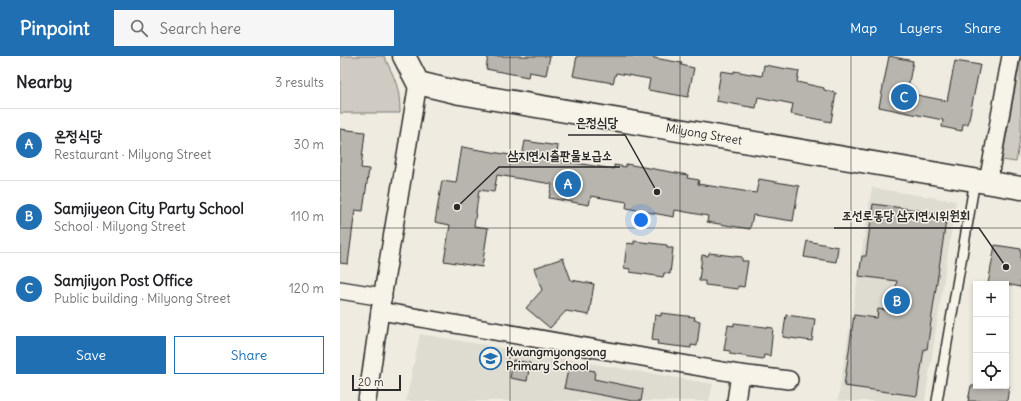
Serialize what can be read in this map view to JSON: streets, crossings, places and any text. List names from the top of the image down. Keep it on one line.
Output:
{"streets":{"main road":["Milyong Street"]},"places":{"other":["은정식당","삼지연시출판물보급소","조선로동당 삼지연시위원회"],"school or university":["Kwangmyongsong Primary School"]},"scale_bar":"20 m","page":{"header":"Pinpoint","search":"Search here","nav":["Map","Layers","Share"],"heading":["Nearby","3 results"],"pins":["C","A","B"],"list":[{"mark":"A","name":"온정식당","note":"Restaurant · Milyong Street","value":"30 m"},{"mark":"B","name":"Samjiyeon City Party School","note":"School · Milyong Street","value":"110 m"},{"mark":"C","name":"Samjiyon Post Office","note":"Public building · Milyong Street","value":"120 m"}],"map_buttons":["+","−"],"buttons":["Save","Share"],"scale":"20 m"}}
